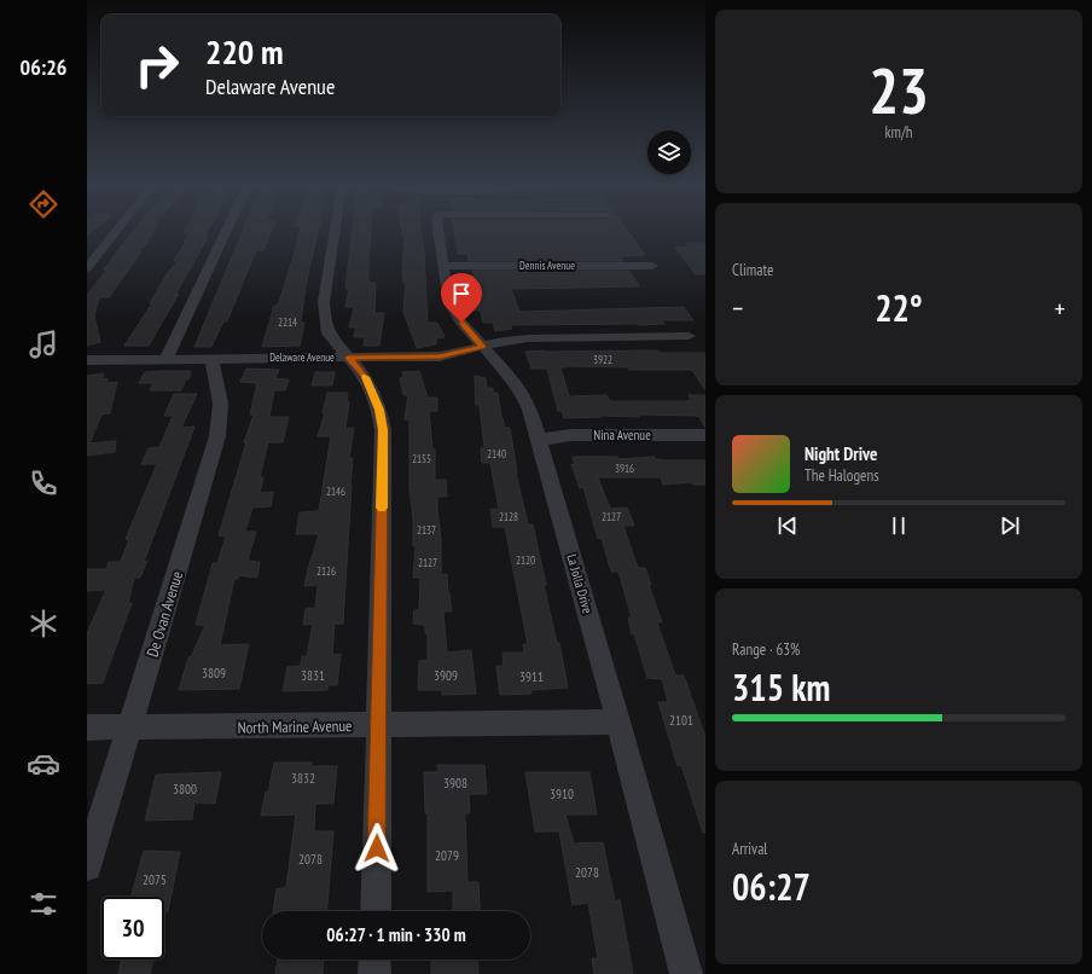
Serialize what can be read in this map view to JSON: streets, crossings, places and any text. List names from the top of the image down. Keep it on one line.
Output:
{"streets":{"street":["Dennis Avenue","Delaware Avenue","Nina Avenue","La Jolla Drive","De Ovan Avenue","North Marine Avenue"]},"crossings":[["Dennis Avenue","La Jolla Drive"],["Delaware Avenue","La Jolla Drive"],["Delaware Avenue","De Ovan Avenue"],["Nina Avenue","La Jolla Drive"],["La Jolla Drive","North Marine Avenue"],["De Ovan Avenue","North Marine Avenue"]],"house_numbers":["2214","3922","2140","2155","3916","2146","2128","2127","2137","2120","2127","2126","3809","3831","3909","3911","2101","3832","3908","3800","3910","2079","2078","2078","2075"],"page":{"tabs":"06:26","tile":[["23","km/h"],"Climate",["Range · 63%","315 km"],["Arrival","06:27"]],"turn":["220 m","Delaware Avenue"],"heat":["−","22°","+"],"song":["Night Drive","The Halogens"],"limit":"30","trip":"06:27 · 1 min · 330 m"}}
